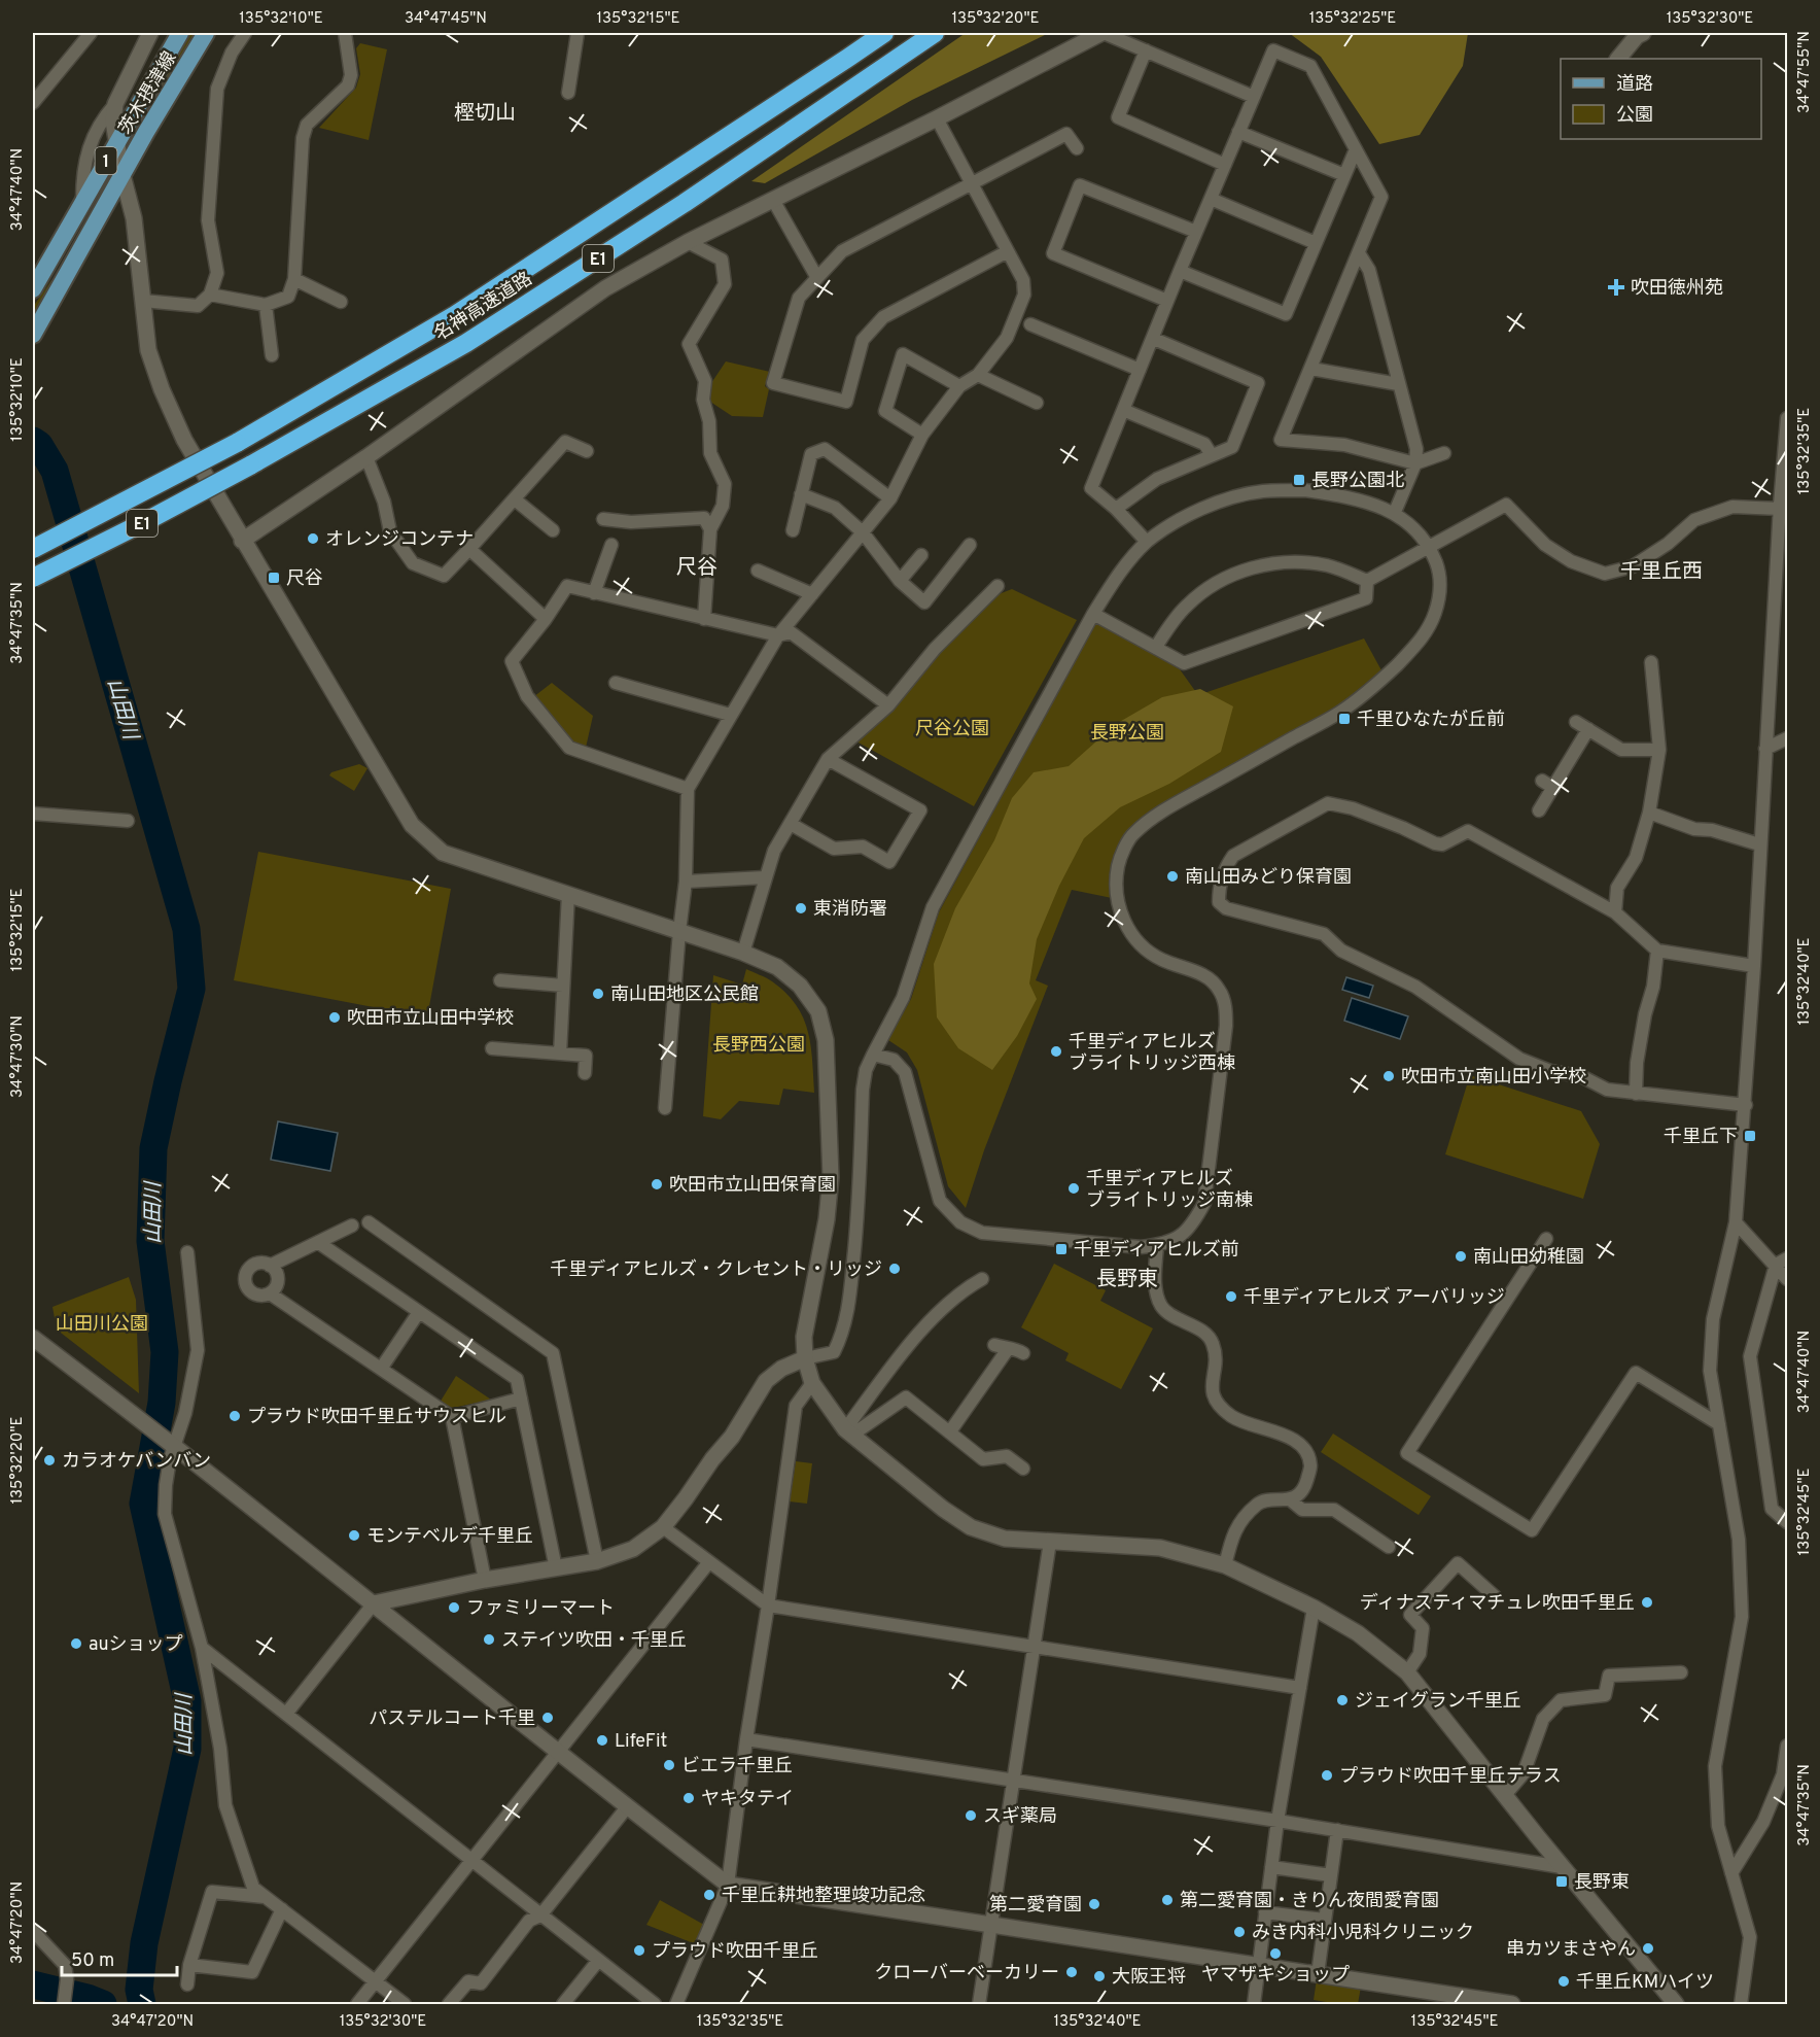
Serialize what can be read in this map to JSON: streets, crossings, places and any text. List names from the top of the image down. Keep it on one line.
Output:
{"streets":{"highway":["E1","名神高速道路"],"main road":["茨木摂津線","1"]},"districts":["樫切山","尺谷","千里丘西","長野東"],"water":["山田川"],"parks":["尺谷公園","長野公園","長野西公園","山田川公園"],"places":{"health":["吹田徳州苑"],"transit":["長野公園北","尺谷","千里ひなたが丘前","千里丘下","千里ディアヒルズ前","長野東"],"other":["オレンジコンテナ","南山田みどり保育園","東消防署","南山田地区公民館","吹田市立山田中学校","千里ディアヒルズ ブライトリッジ西棟","吹田市立南山田小学校","吹田市立山田保育園","千里ディアヒルズ ブライトリッジ南棟","南山田幼稚園","千里ディアヒルズ・クレセント・リッジ","千里ディアヒルズ アーバリッジ","プラウド吹田千里丘サウスヒル","カラオケバンバン","モンテベルデ千里丘","ディナスティマチュレ吹田千里丘","ファミリーマート","ステイツ吹田・千里丘","auショップ","ジェイグラン千里丘","パステルコート千里","LifeFit","ビエラ千里丘","プラウド吹田千里丘テラス","ヤキタテイ","スギ薬局","千里丘耕地整理竣功記念","第二愛育園・きりん夜間愛育園","第二愛育園","みき内科小児科クリニック","串カツまさやん","プラウド吹田千里丘","ヤマザキショップ","クローバーベーカリー","大阪王将","千里丘KMハイツ"]},"legend":["道路","公園"],"scale_bar":"50 m","coordinates":["135°32'10\"E","34°47'45\"N","135°32'15\"E","135°32'20\"E","135°32'25\"E","135°32'30\"E","34°47'55\"N","34°47'40\"N","135°32'35\"E","34°47'35\"N","135°32'40\"E","34°47'30\"N","135°32'45\"E","34°47'20\"N"]}
